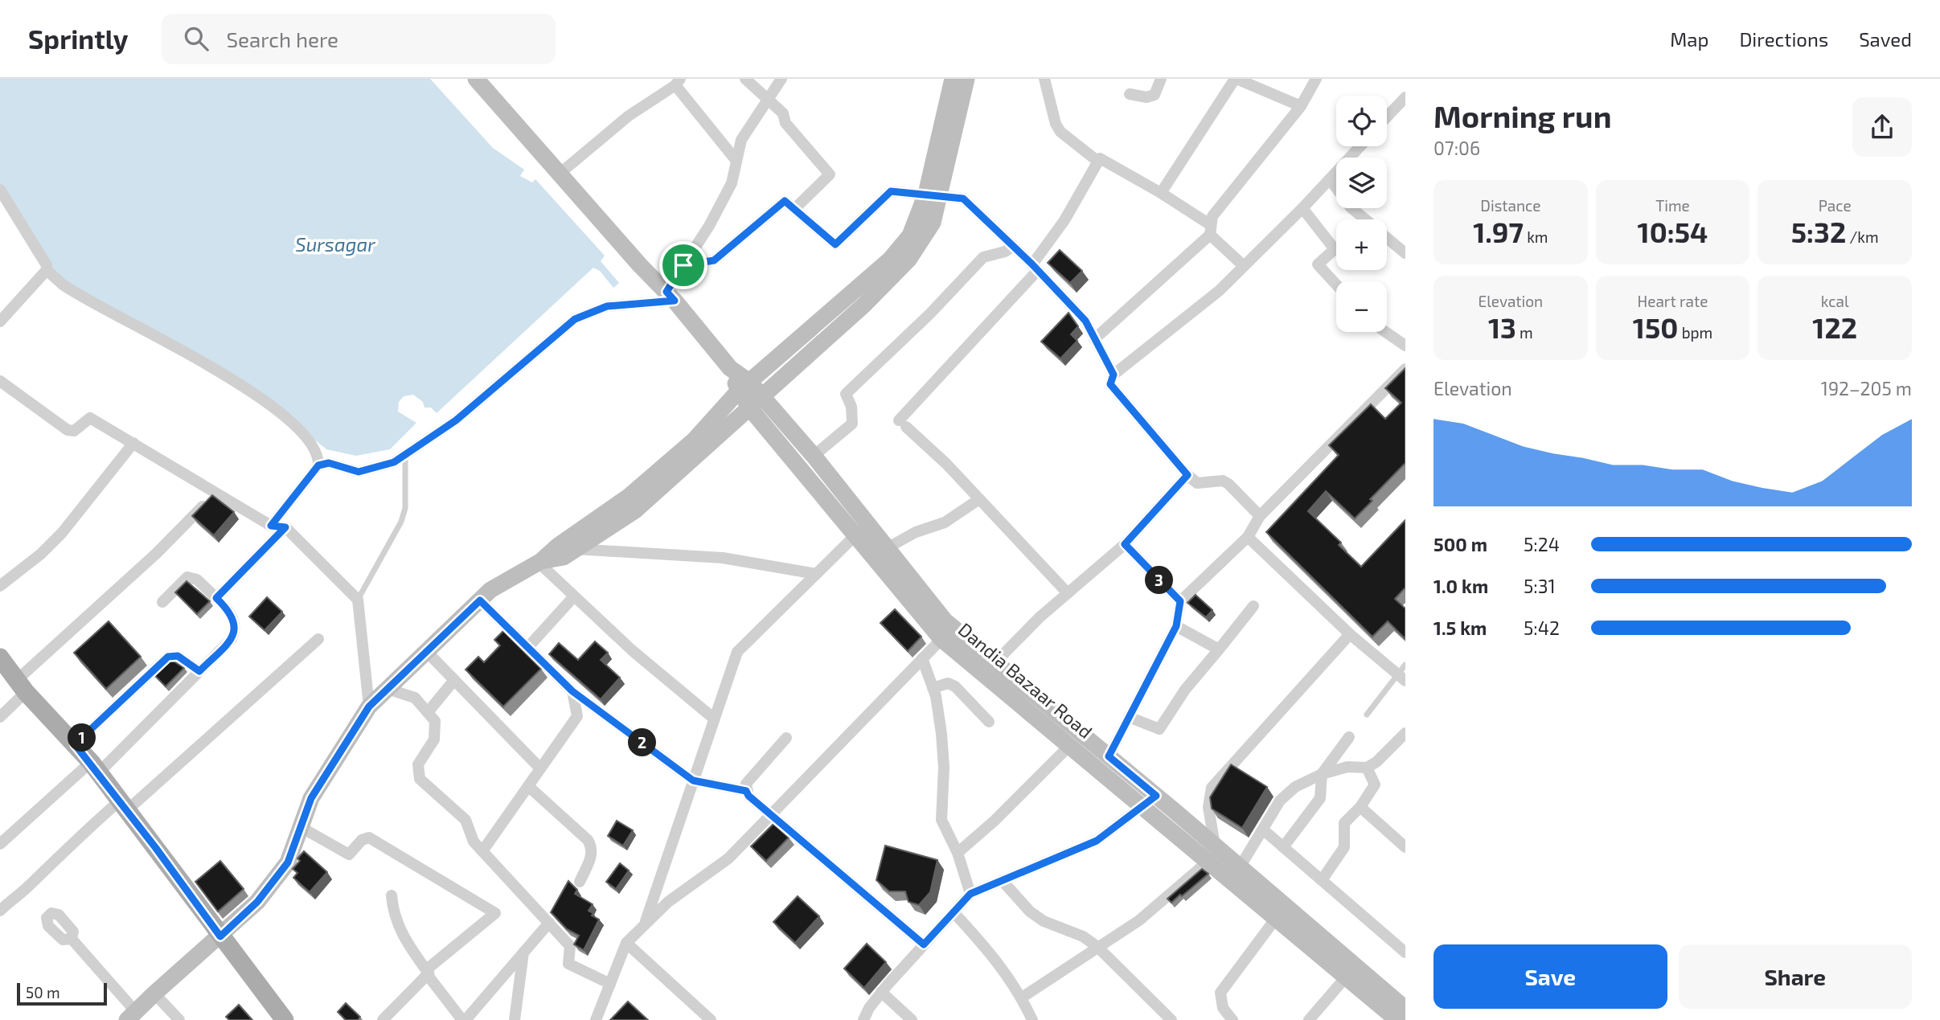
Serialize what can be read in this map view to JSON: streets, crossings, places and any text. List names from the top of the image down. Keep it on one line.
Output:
{"streets":{"street":["Dandia Bazaar Road"]},"water":["Sursagar"],"scale_bar":"50 m","page":{"header":"Sprintly","search":"Search here","nav":["Map","Directions","Saved"],"heading":["Morning run","07:06"],"map_buttons":["+","−"],"stats":[["Distance","1.97 km"],["Time","10:54"],["Pace","5:32 /km"],["Elevation","13 m"],["Heart rate","150 bpm"],["kcal","122"]],"chart":["Elevation","192–205 m"],"list":[{"name":"500 m","note":"5:24"},{"name":"1.0 km","note":"5:31"},{"name":"1.5 km","note":"5:42"}],"pins":["3","1","2"],"buttons":["Save","Share"],"scale":"50 m"}}
